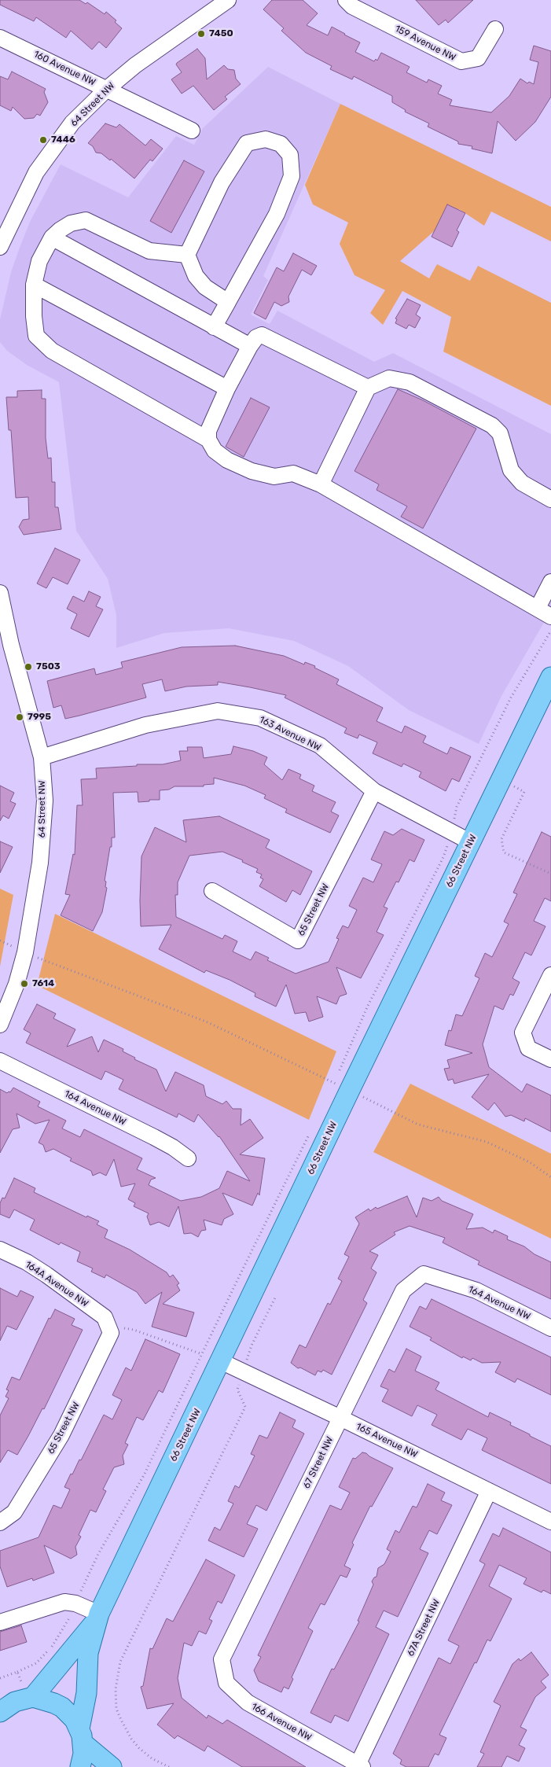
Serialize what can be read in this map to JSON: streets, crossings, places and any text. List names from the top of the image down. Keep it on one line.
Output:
{"streets":{"main road":["66 Street NW"],"street":["159 Avenue NW","160 Avenue NW","64 Street NW","163 Avenue NW","65 Street NW","164 Avenue NW","164A Avenue NW","165 Avenue NW","67 Street NW","67A Street NW","166 Avenue NW"]},"crossings":[["160 Avenue NW","64 Street NW"],["64 Street NW","163 Avenue NW"],["163 Avenue NW","66 Street NW"],["163 Avenue NW","65 Street NW"],["66 Street NW","165 Avenue NW"],["65 Street NW","164A Avenue NW"],["164 Avenue NW","67 Street NW"],["165 Avenue NW","67 Street NW"],["165 Avenue NW","67A Street NW"],["67 Street NW","166 Avenue NW"],["67A Street NW","166 Avenue NW"]],"places":["7450","7446","7503","7995","7614"]}
